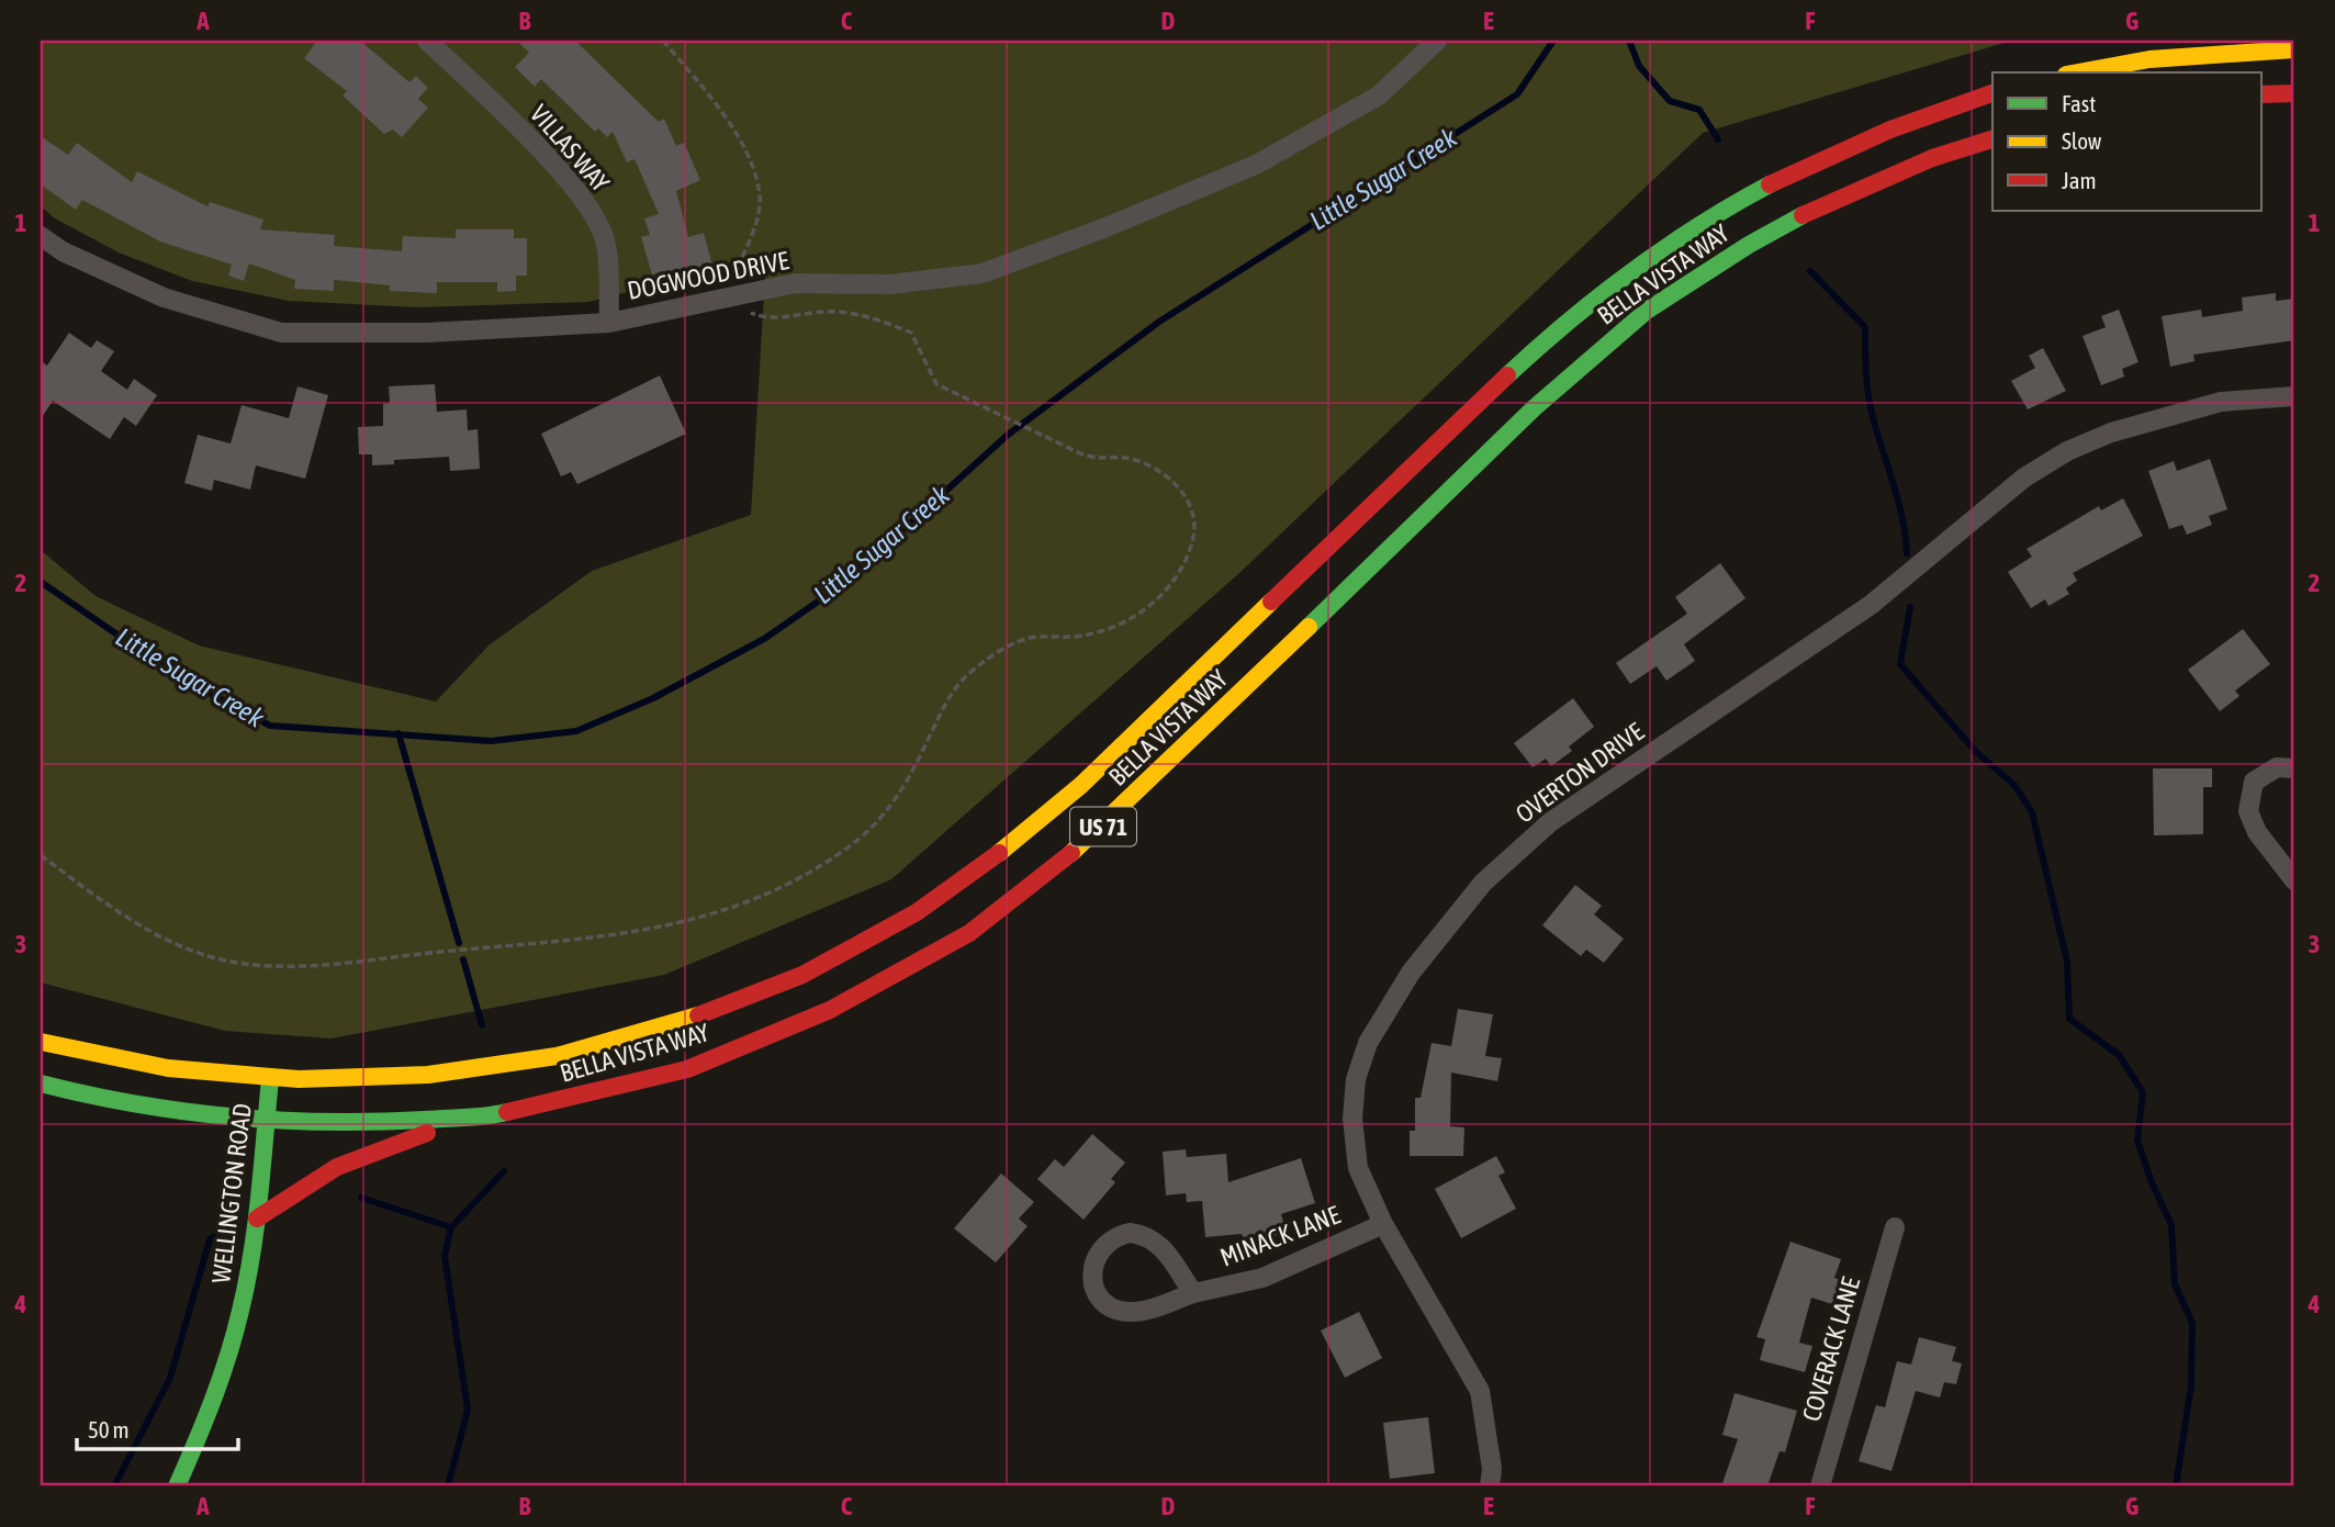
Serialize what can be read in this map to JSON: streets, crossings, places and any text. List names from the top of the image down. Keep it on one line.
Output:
{"streets":{"main road":["BELLA VISTA WAY","US 71","WELLINGTON ROAD"],"street":["VILLAS WAY","DOGWOOD DRIVE","OVERTON DRIVE","MINACK LANE","COVERACK LANE"]},"crossings":[["VILLAS WAY","DOGWOOD DRIVE"],["BELLA VISTA WAY","WELLINGTON ROAD"],["OVERTON DRIVE","MINACK LANE"]],"water":["Little Sugar Creek"],"legend":["Fast","Slow","Jam"],"scale_bar":"50 m","grid":{"columns":["A","B","C","D","E","F","G"],"rows":["1","2","3","4"]}}
